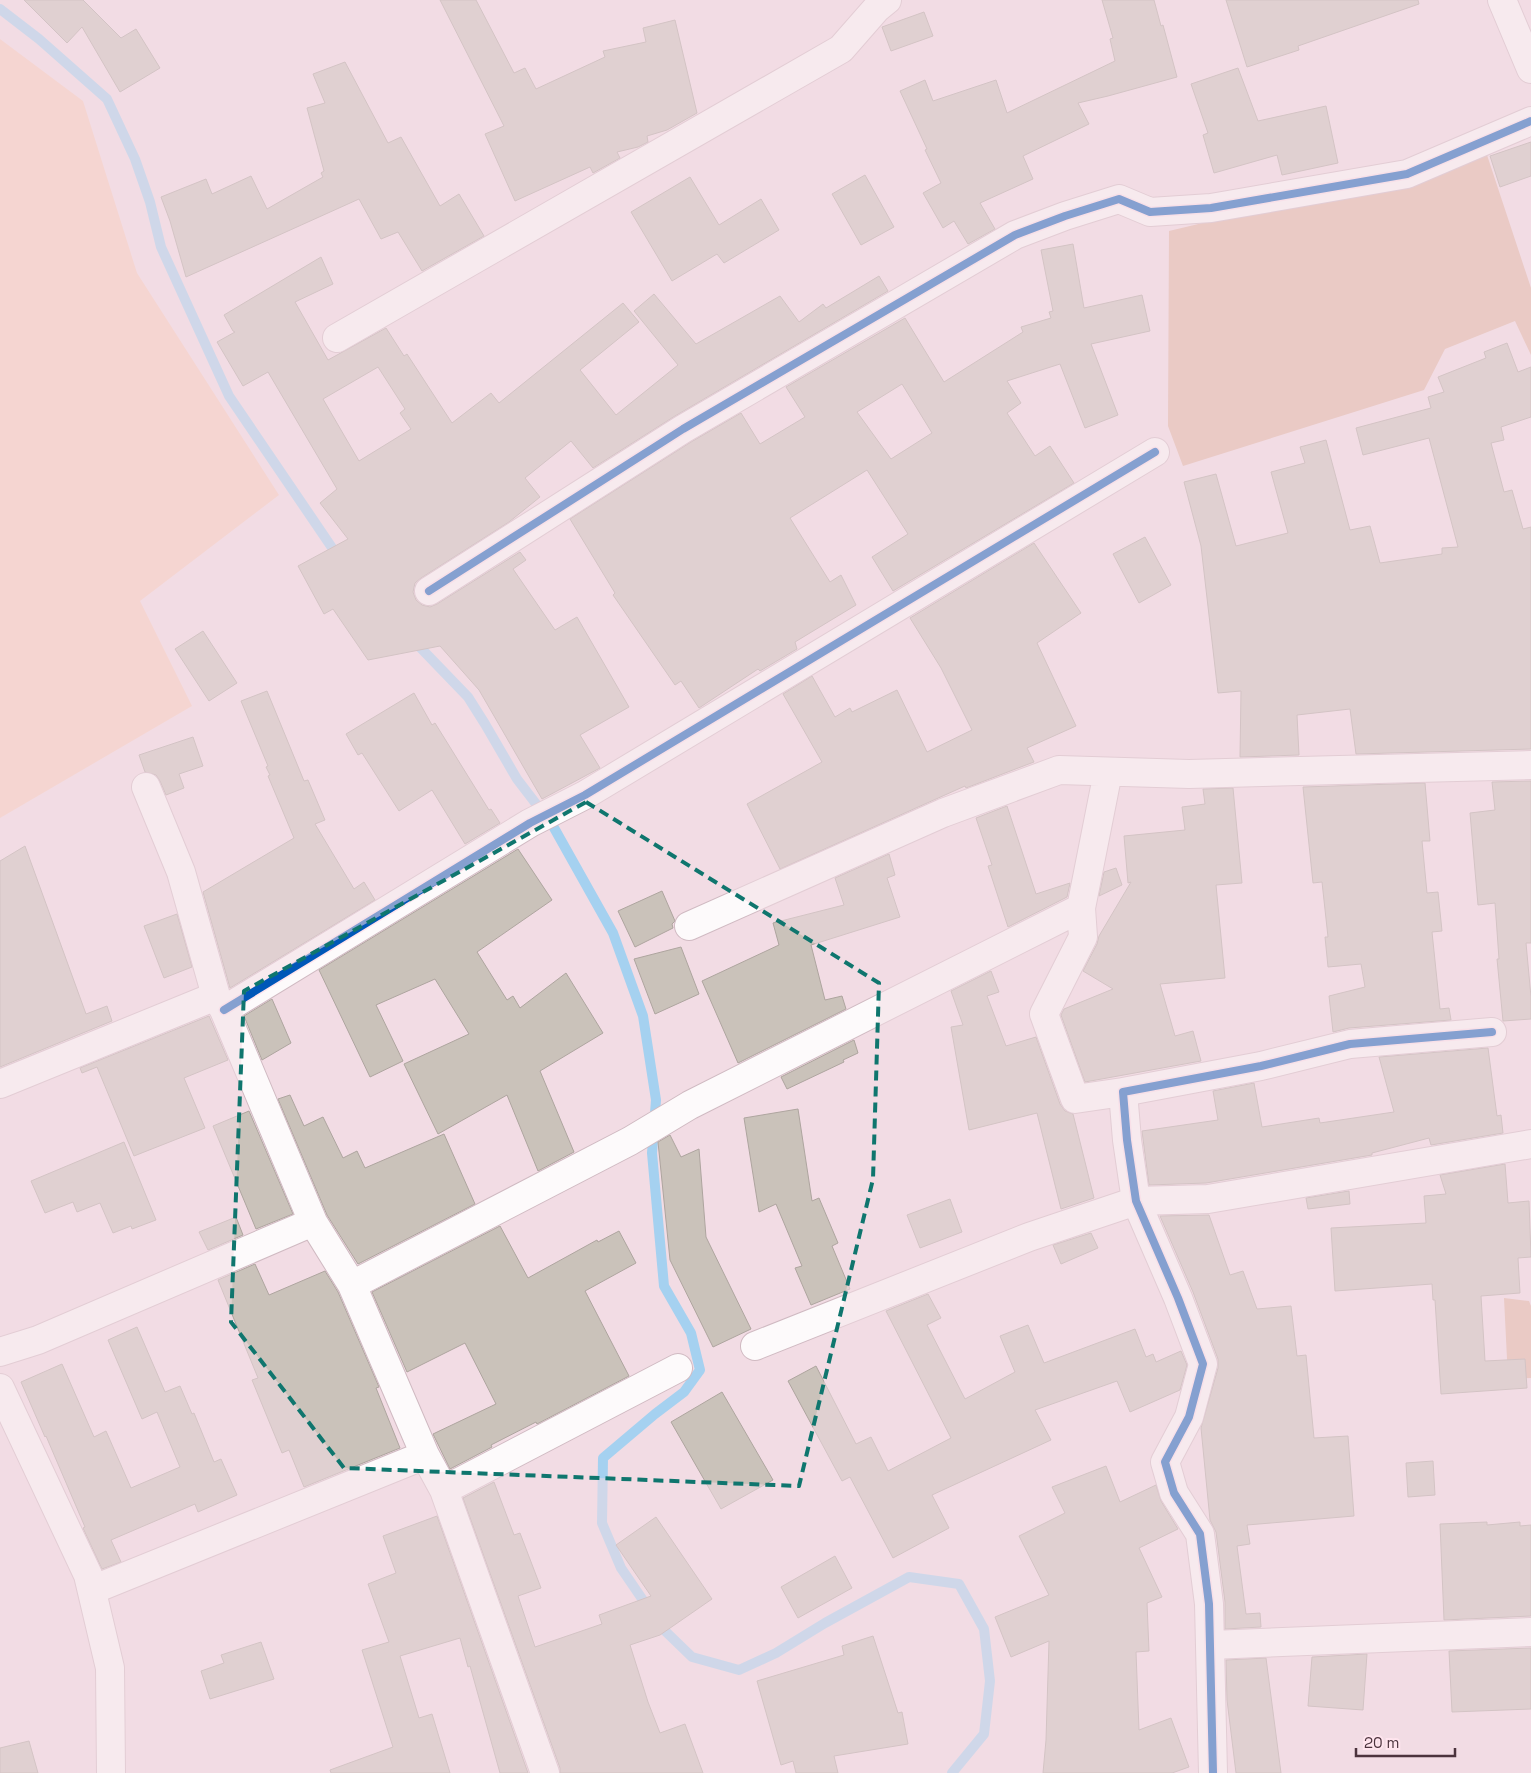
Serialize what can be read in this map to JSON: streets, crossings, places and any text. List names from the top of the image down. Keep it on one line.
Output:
{"scale_bar":"20 m"}
